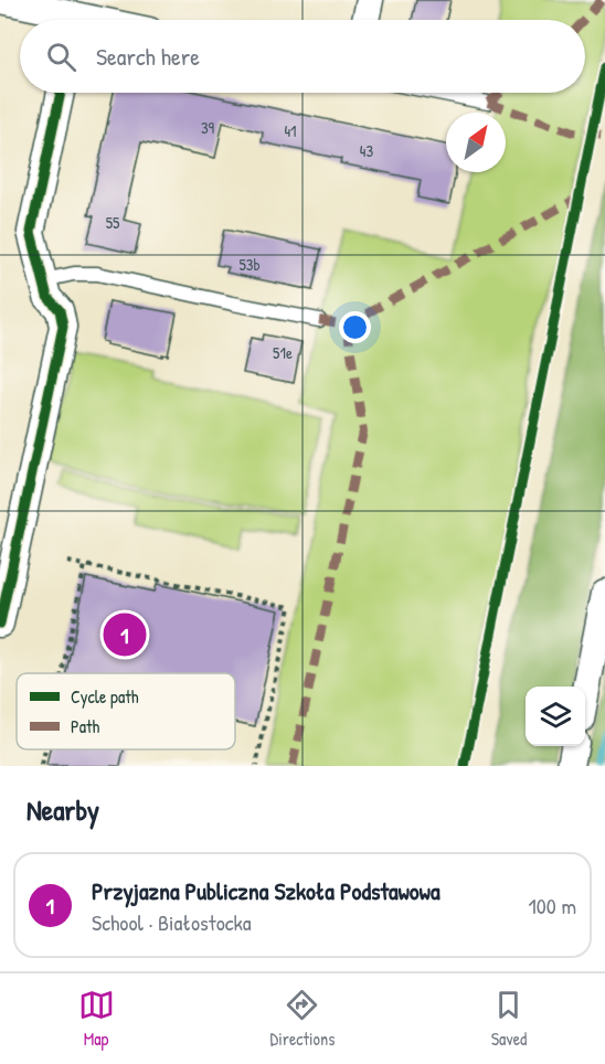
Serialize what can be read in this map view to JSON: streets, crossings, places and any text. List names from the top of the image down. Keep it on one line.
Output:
{"house_numbers":["39","41","43","55","53b","51e"],"legend":["Cycle path","Path"],"north":"top right","page":{"search":"Search here","pins":"1","heading":"Nearby","list":[{"mark":"1","name":"Przyjazna Publiczna Szkoła Podstawowa","note":"School · Białostocka","value":"100 m"}],"nav":["Map","Directions","Saved"]}}
